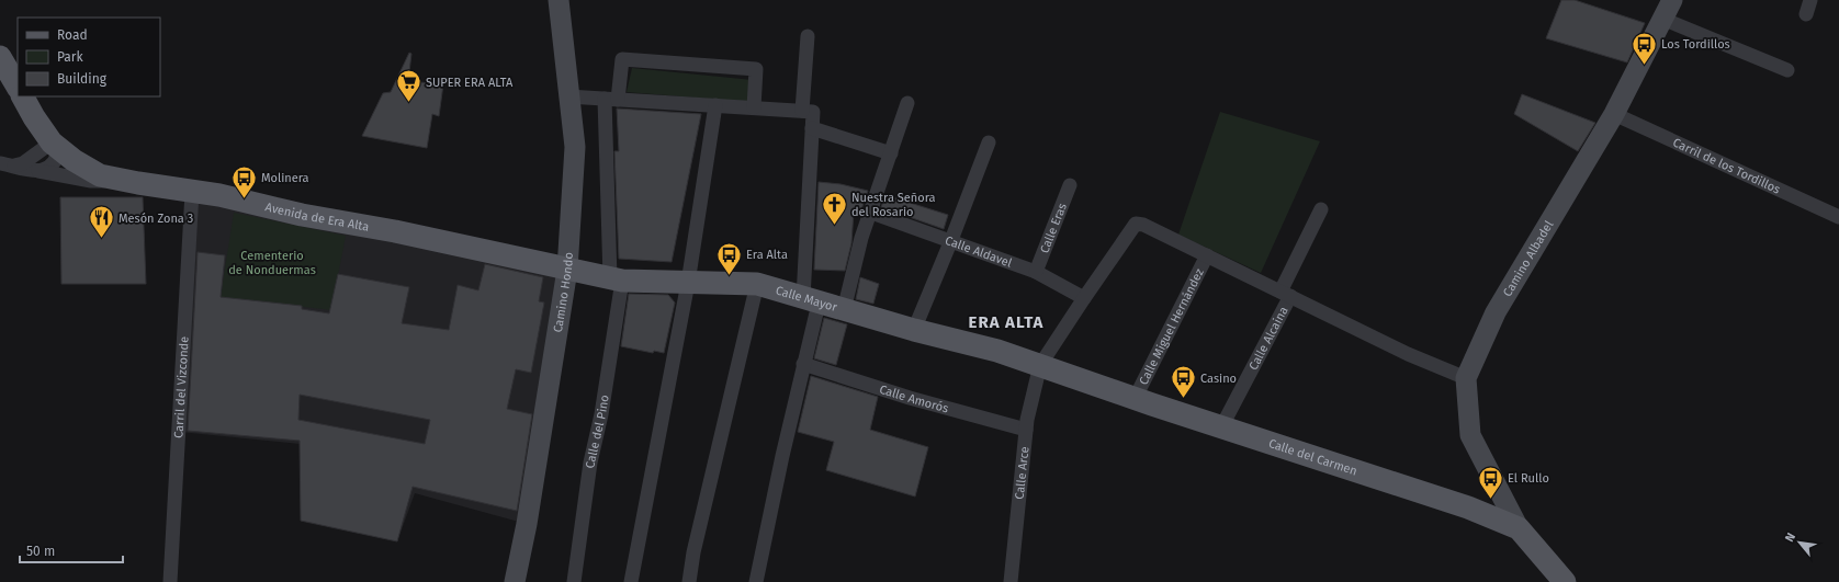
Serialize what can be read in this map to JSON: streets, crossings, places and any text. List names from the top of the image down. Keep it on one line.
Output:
{"streets":{"main road":["Avenida de Era Alta","Camino Albadel","Camino Hondo","Calle Mayor","Calle del Carmen"],"street":["Carril de los Tordillos","Calle Eras","Calle Aldavel","Calle Miguel Hernández","Calle Alcaina","Carril del Vizconde","Calle Amorós","Calle del Pino","Calle Arce"]},"crossings":[["Carril de los Tordillos","Camino Albadel"],["Avenida de Era Alta","Camino Hondo"],["Avenida de Era Alta","Calle Mayor"],["Avenida de Era Alta","Carril del Vizconde"],["Calle Eras","Calle Aldavel"],["Camino Albadel","Calle del Carmen"],["Camino Hondo","Calle Mayor"],["Calle Mayor","Calle del Pino"],["Calle Mayor","Calle del Carmen"],["Calle Mayor","Calle Arce"],["Calle Miguel Hernández","Calle del Carmen"],["Calle Alcaina","Calle del Carmen"],["Calle Amorós","Calle Arce"],["Calle del Carmen","Calle Arce"]],"districts":["ERA ALTA"],"parks":["Cementerio de Nonduermas"],"places":{"bus stop":["Los Tordillos","Molinera","Era Alta","Casino","El Rullo"],"supermarket":["SUPER ERA ALTA"],"church":["Nuestra Señora del Rosario"],"restaurant":["Mesón Zona 3"]},"legend":["Road","Park","Building"],"scale_bar":"50 m","north":"top left"}
